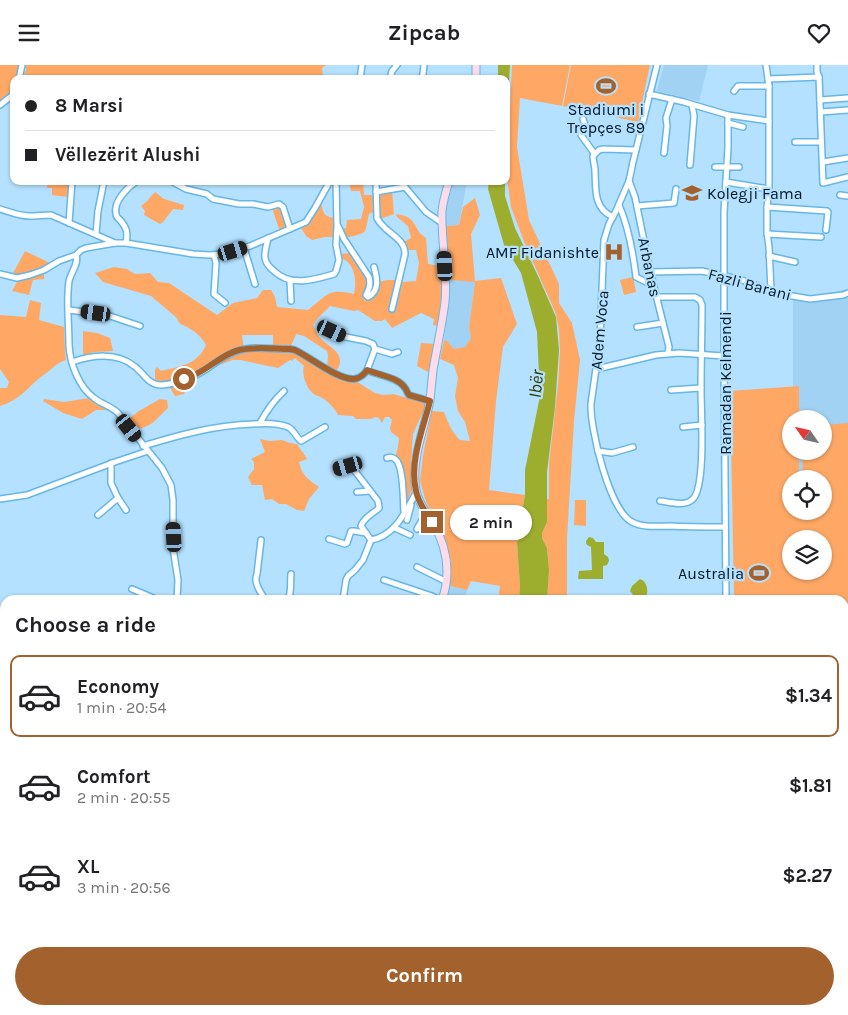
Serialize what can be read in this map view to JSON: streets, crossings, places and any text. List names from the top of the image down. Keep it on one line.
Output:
{"streets":{"street":["Arbanas","Fazli Barani","Adem Voca","Ramadan Kelmendi"]},"crossings":[["Arbanas","Fazli Barani"],["Arbanas","Adem Voca"],["Fazli Barani","Ramadan Kelmendi"],["Adem Voca","Ramadan Kelmendi"]],"water":["Ibër"],"places":{"sports":["Stadiumi i Trepçes 89","Australia"],"school or university":["Kolegji Fama"],"hospital":["AMF Fidanishte"]},"north":"top left","page":{"header":"Zipcab","banner":["8 Marsi","Vëllezërit Alushi"],"bubble":"2 min","heading":"Choose a ride","list":[{"name":"Economy","note":"1 min · 20:54","value":"$1.34"},{"name":"Comfort","note":"2 min · 20:55","value":"$1.81"},{"name":"XL","note":"3 min · 20:56","value":"$2.27"}],"buttons":"Confirm"}}
